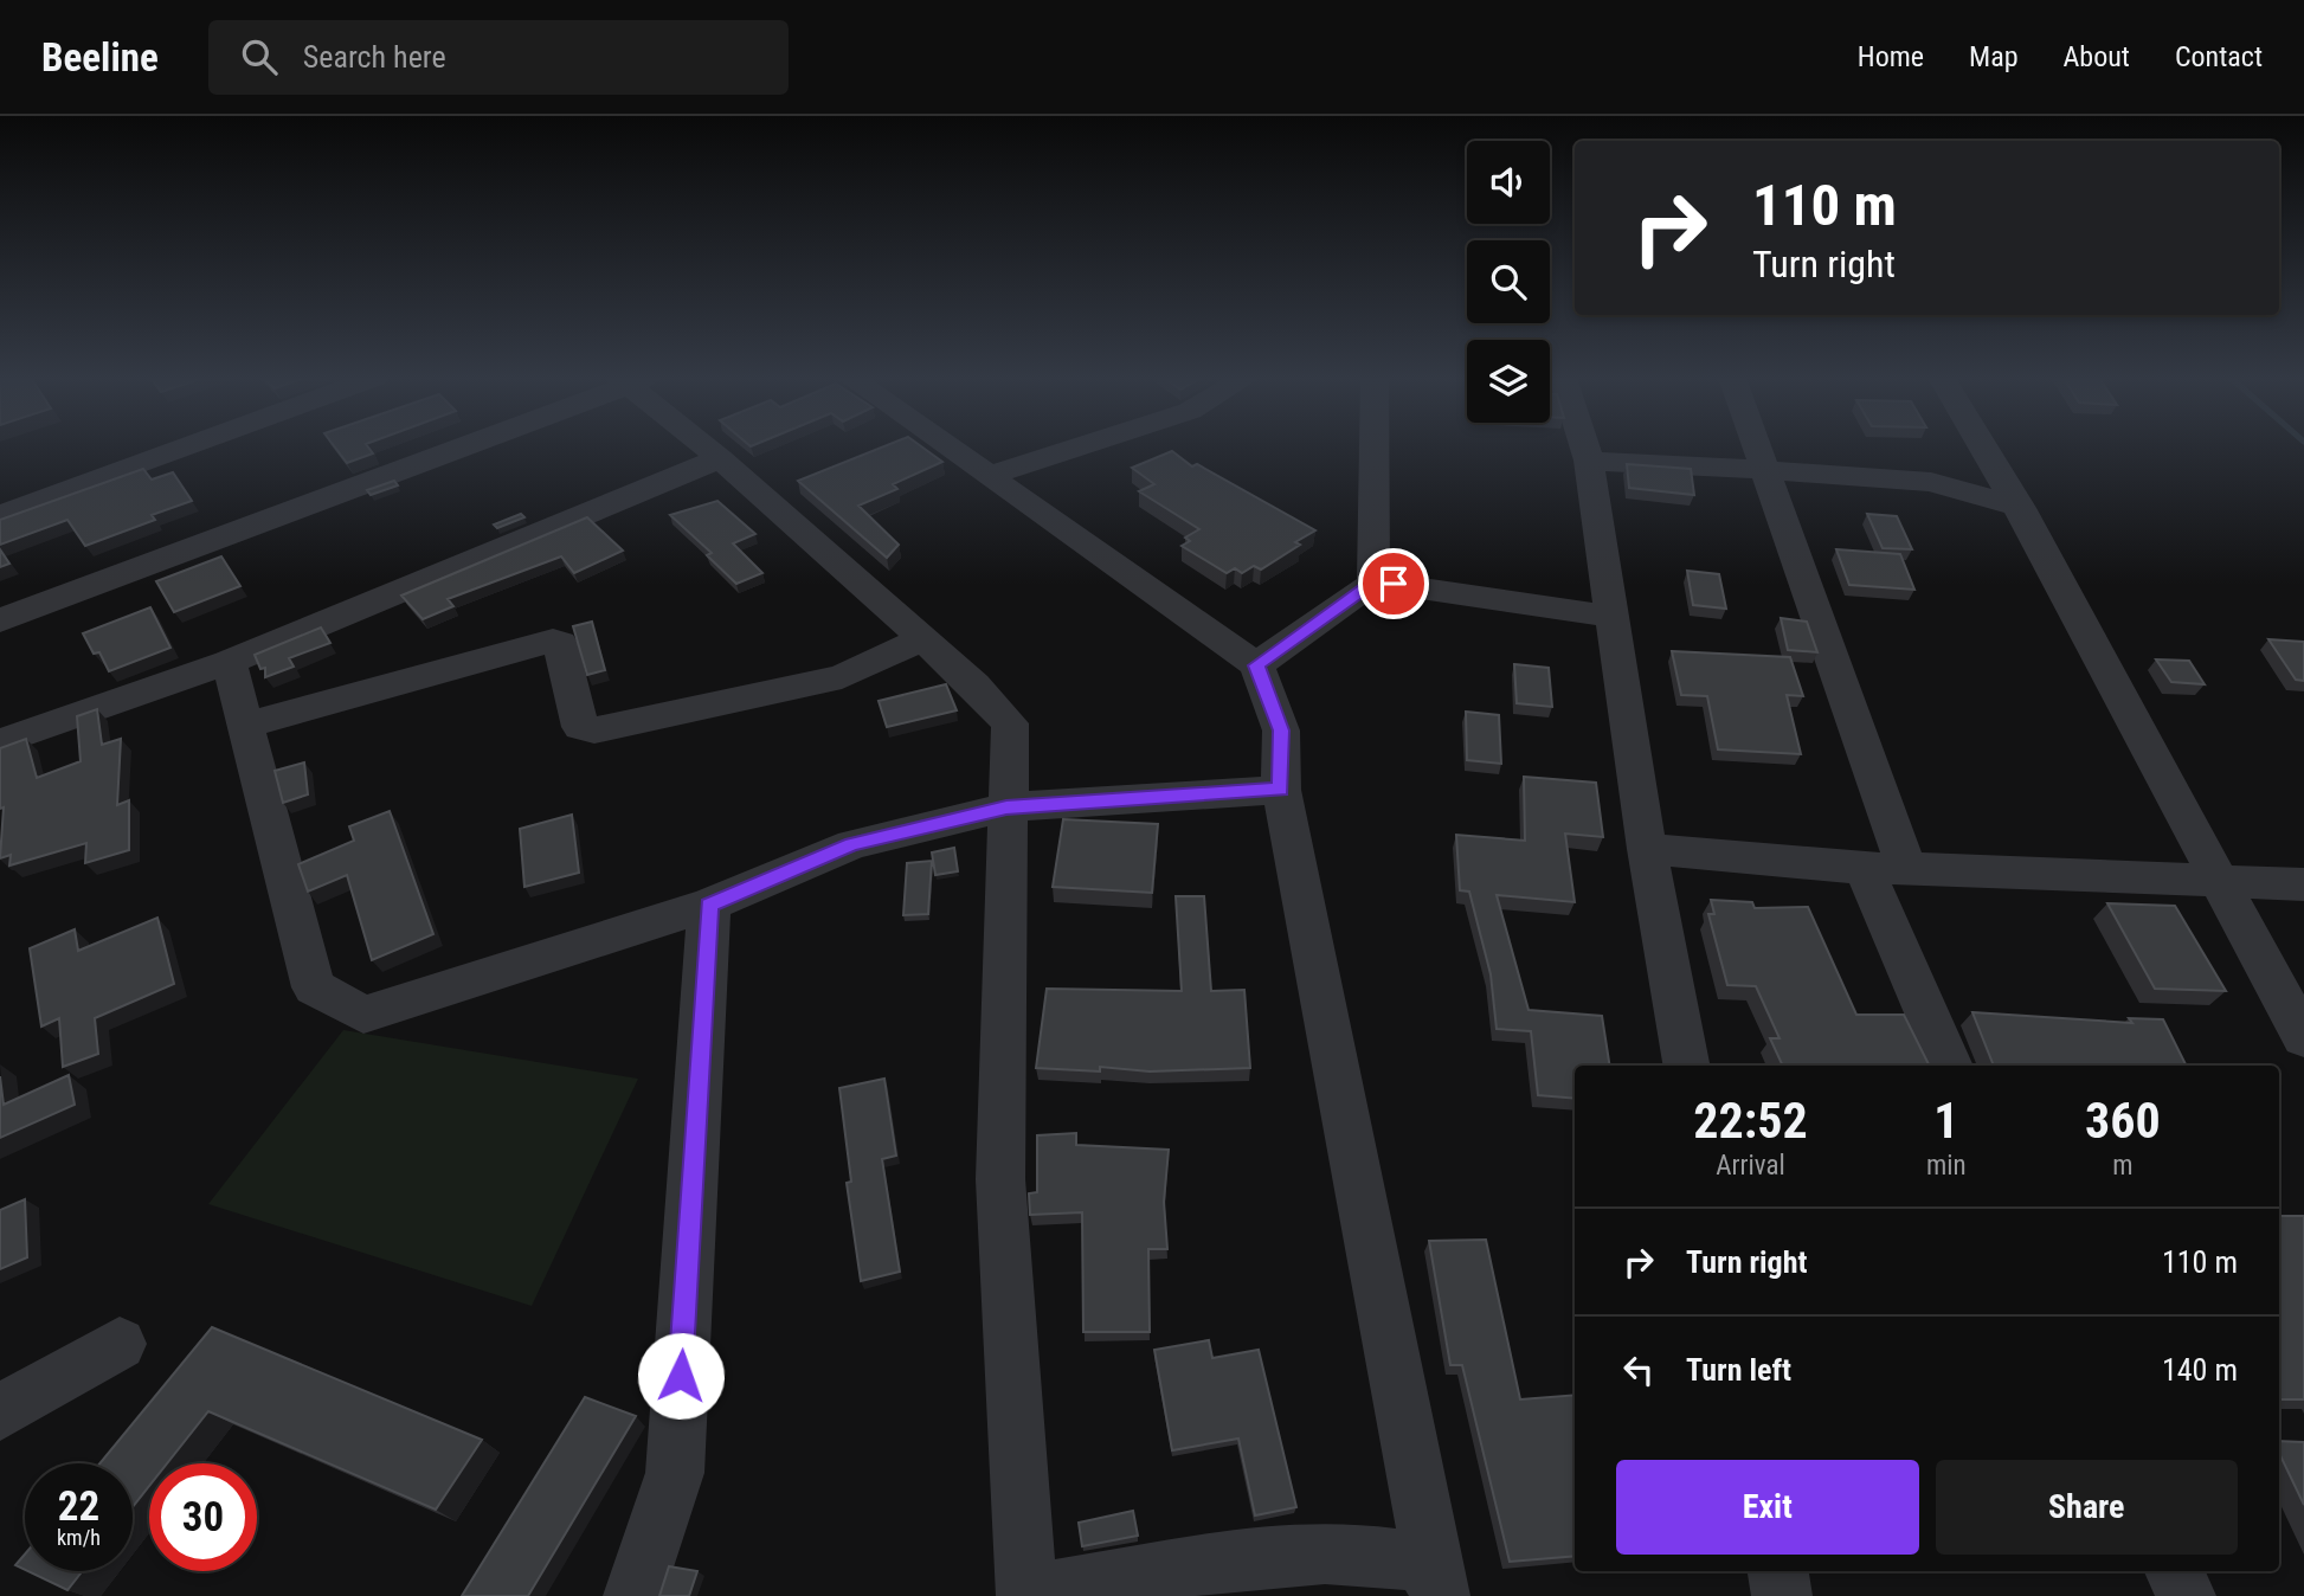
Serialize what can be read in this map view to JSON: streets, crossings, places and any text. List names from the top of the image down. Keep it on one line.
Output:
{"page":{"header":"Beeline","search":"Search here","nav":["Home","Map","About","Contact"],"turn":["110 m","Turn right"],"eta":["22:52","Arrival","1","min","360","m"],"list":[{"name":"Turn right","value":"110 m"},{"name":"Turn left","value":"140 m"}],"buttons":["Exit","Share"],"speed":"22 km/h","limit":"30"}}
